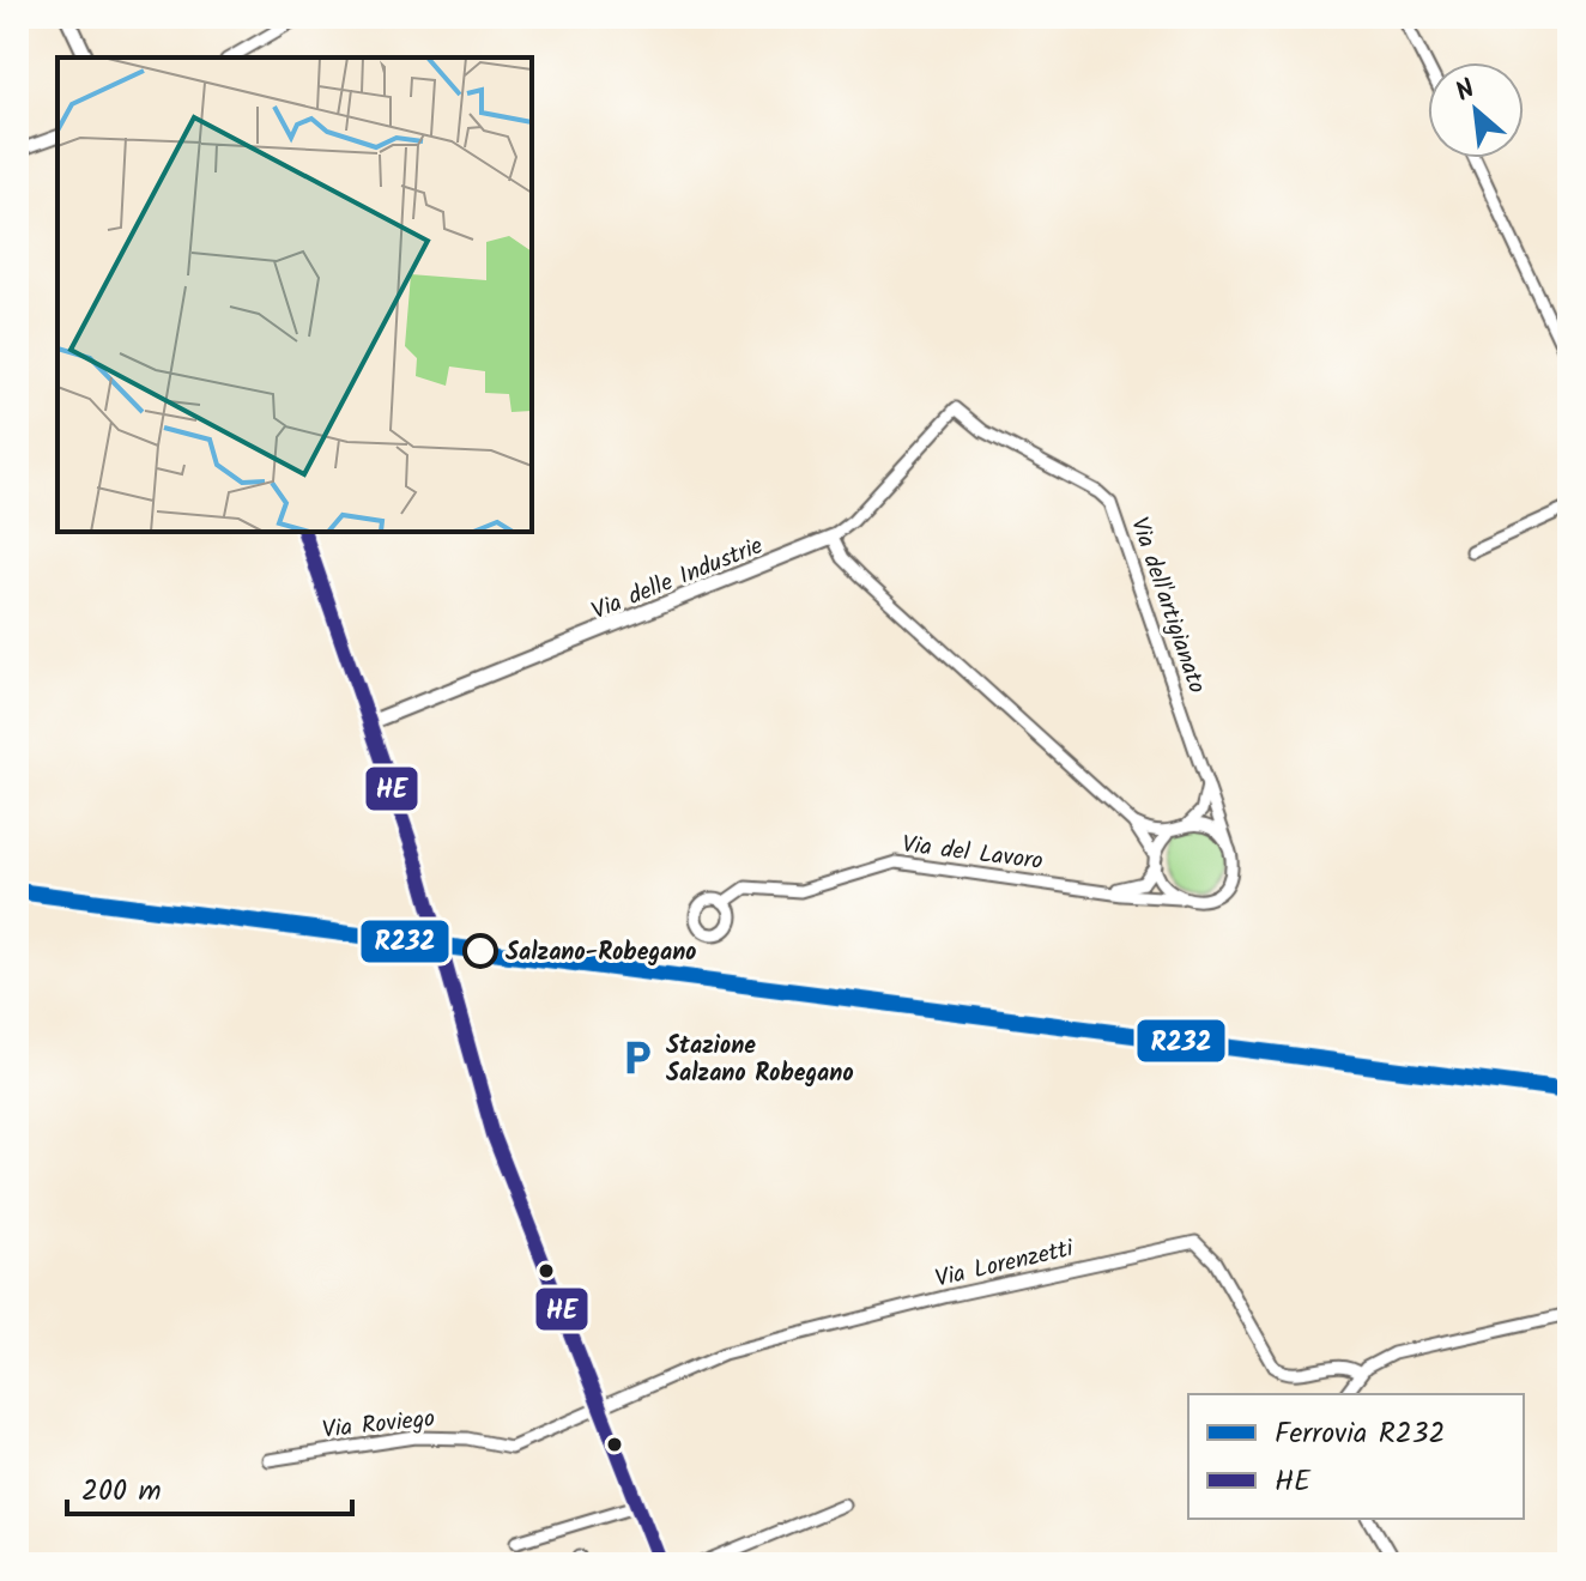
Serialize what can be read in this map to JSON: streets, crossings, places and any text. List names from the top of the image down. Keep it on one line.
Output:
{"streets":{"street":["Via delle Industrie","Via dell'artigianato","Via del Lavoro","Via Lorenzetti","Via Roviego"]},"crossings":[["Via delle Industrie","Via dell'artigianato"],["Via dell'artigianato","Via del Lavoro"],["Via Lorenzetti","Via Roviego"]],"places":{"other":["Salzano-Robegano"],"parking":["Stazione Salzano Robegano"]},"lines":["transit line HE","rail line R232"],"legend":["Ferrovia R232","HE"],"scale_bar":"200 m","north":"top left"}
